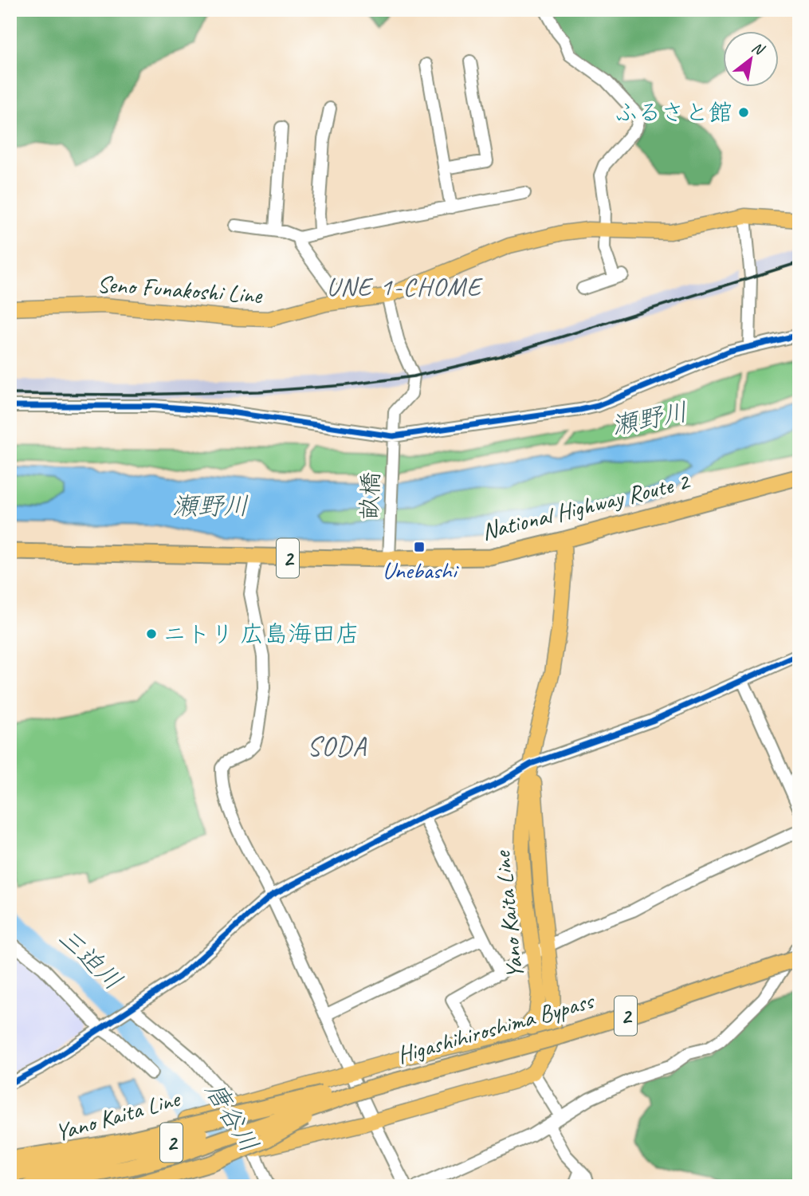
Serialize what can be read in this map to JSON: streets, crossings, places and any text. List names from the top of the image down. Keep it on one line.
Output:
{"streets":{"highway":["National Highway Route 2","2","Higashihiroshima Bypass"],"main road":["Seno Funakoshi Line","Yano Kaita Line"],"street":["畝橋"]},"crossings":[["Seno Funakoshi Line","畝橋"],["畝橋","National Highway Route 2"],["National Highway Route 2","Yano Kaita Line"]],"districts":["UNE 1-CHOME","SODA"],"water":["瀬野川","三迫川","唐谷川"],"places":{"other":["ふるさと館","ニトリ 広島海田店"],"transit":["Unebashi"]},"north":"top right"}
